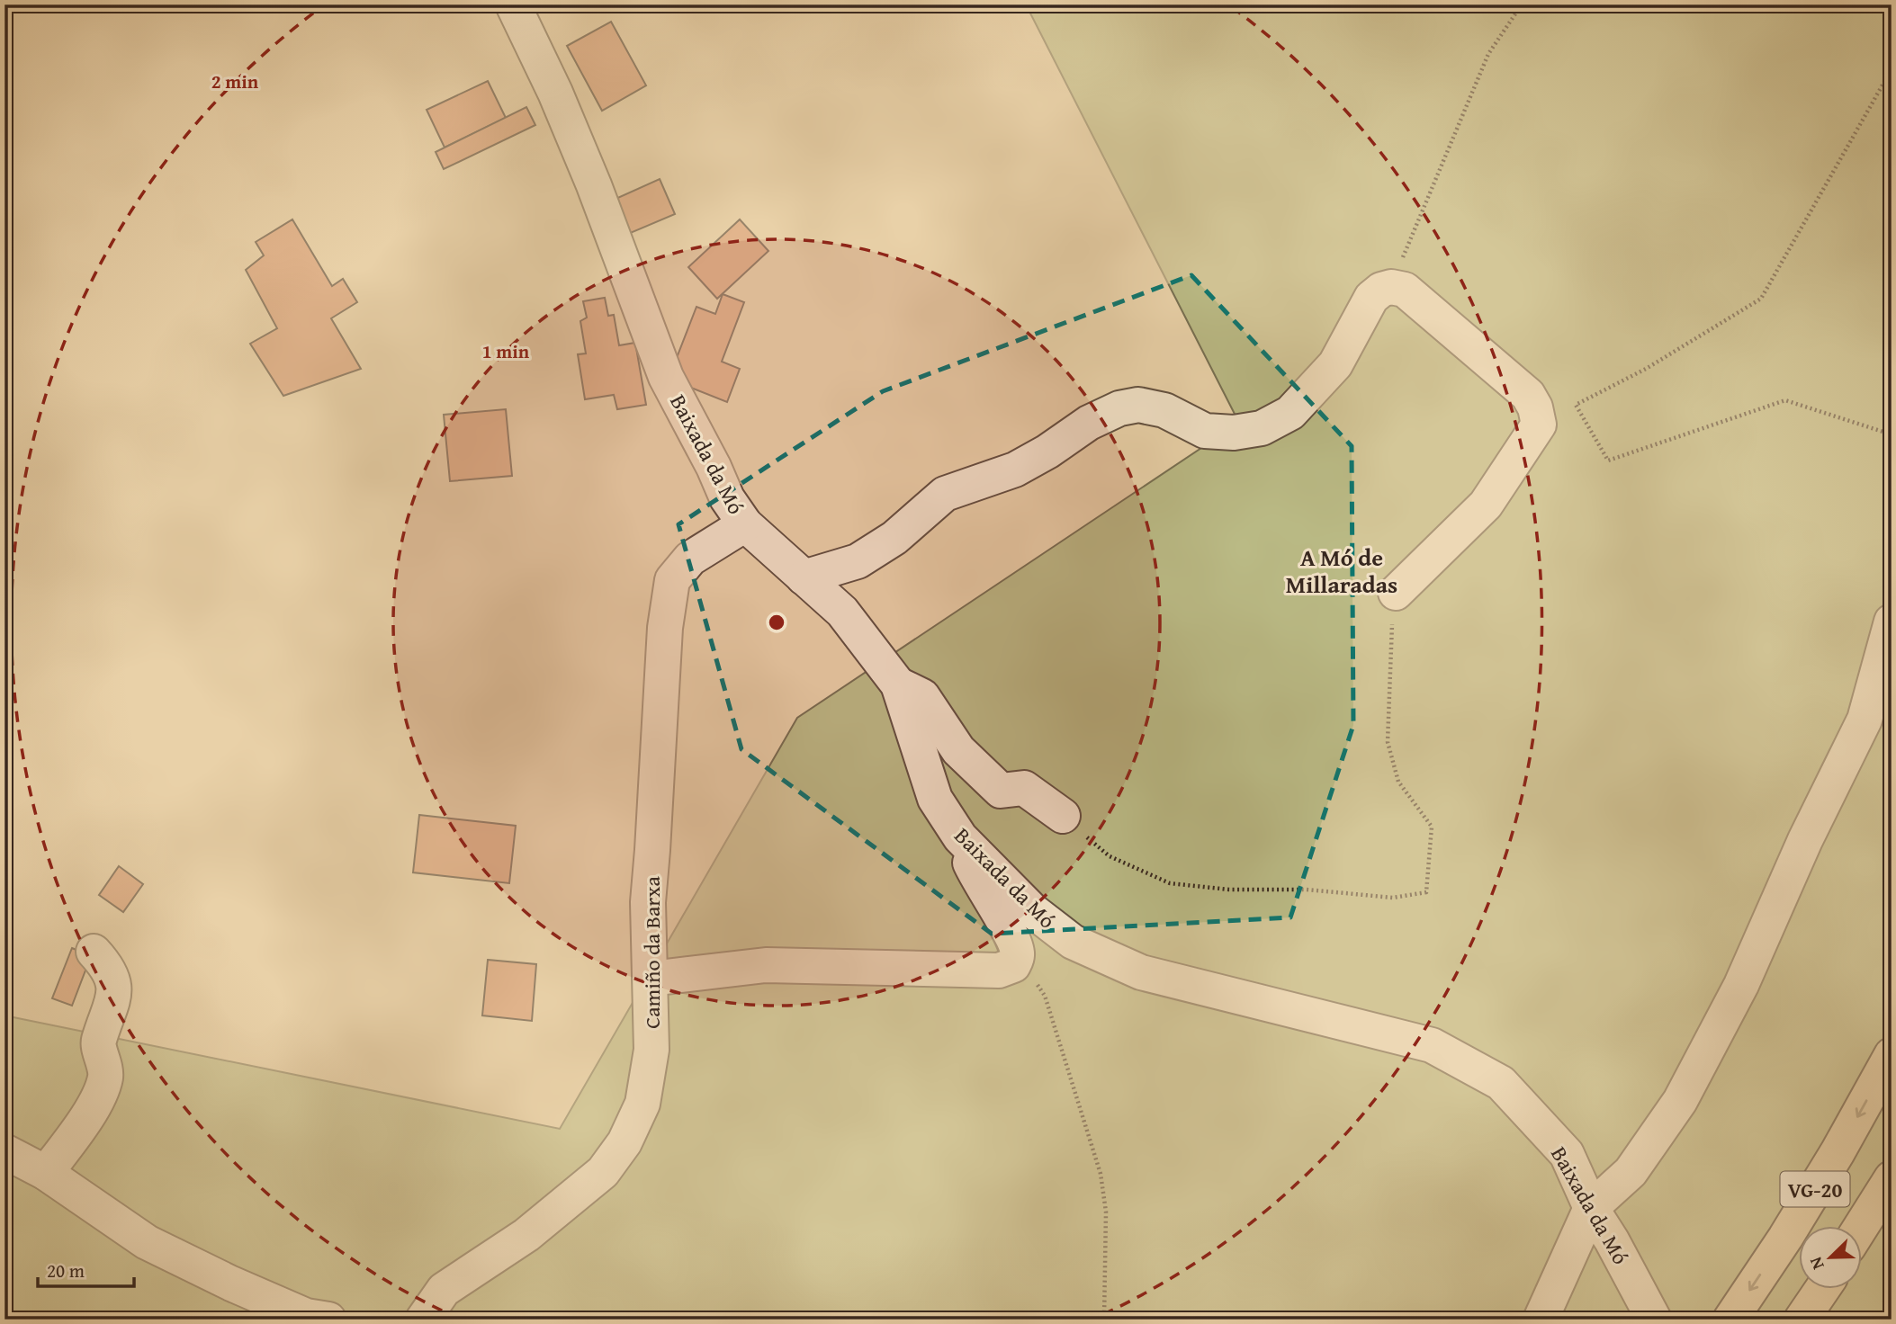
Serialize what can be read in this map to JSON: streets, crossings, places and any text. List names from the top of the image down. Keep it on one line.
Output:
{"streets":{"highway":["VG-20"],"street":["Baixada da Mó","Camiño da Barxa"]},"crossings":[["Baixada da Mó","Camiño da Barxa"]],"districts":["A Mó de Millaradas"],"scale_bar":"20 m","north":"bottom left","rings":["2 min","1 min"]}
